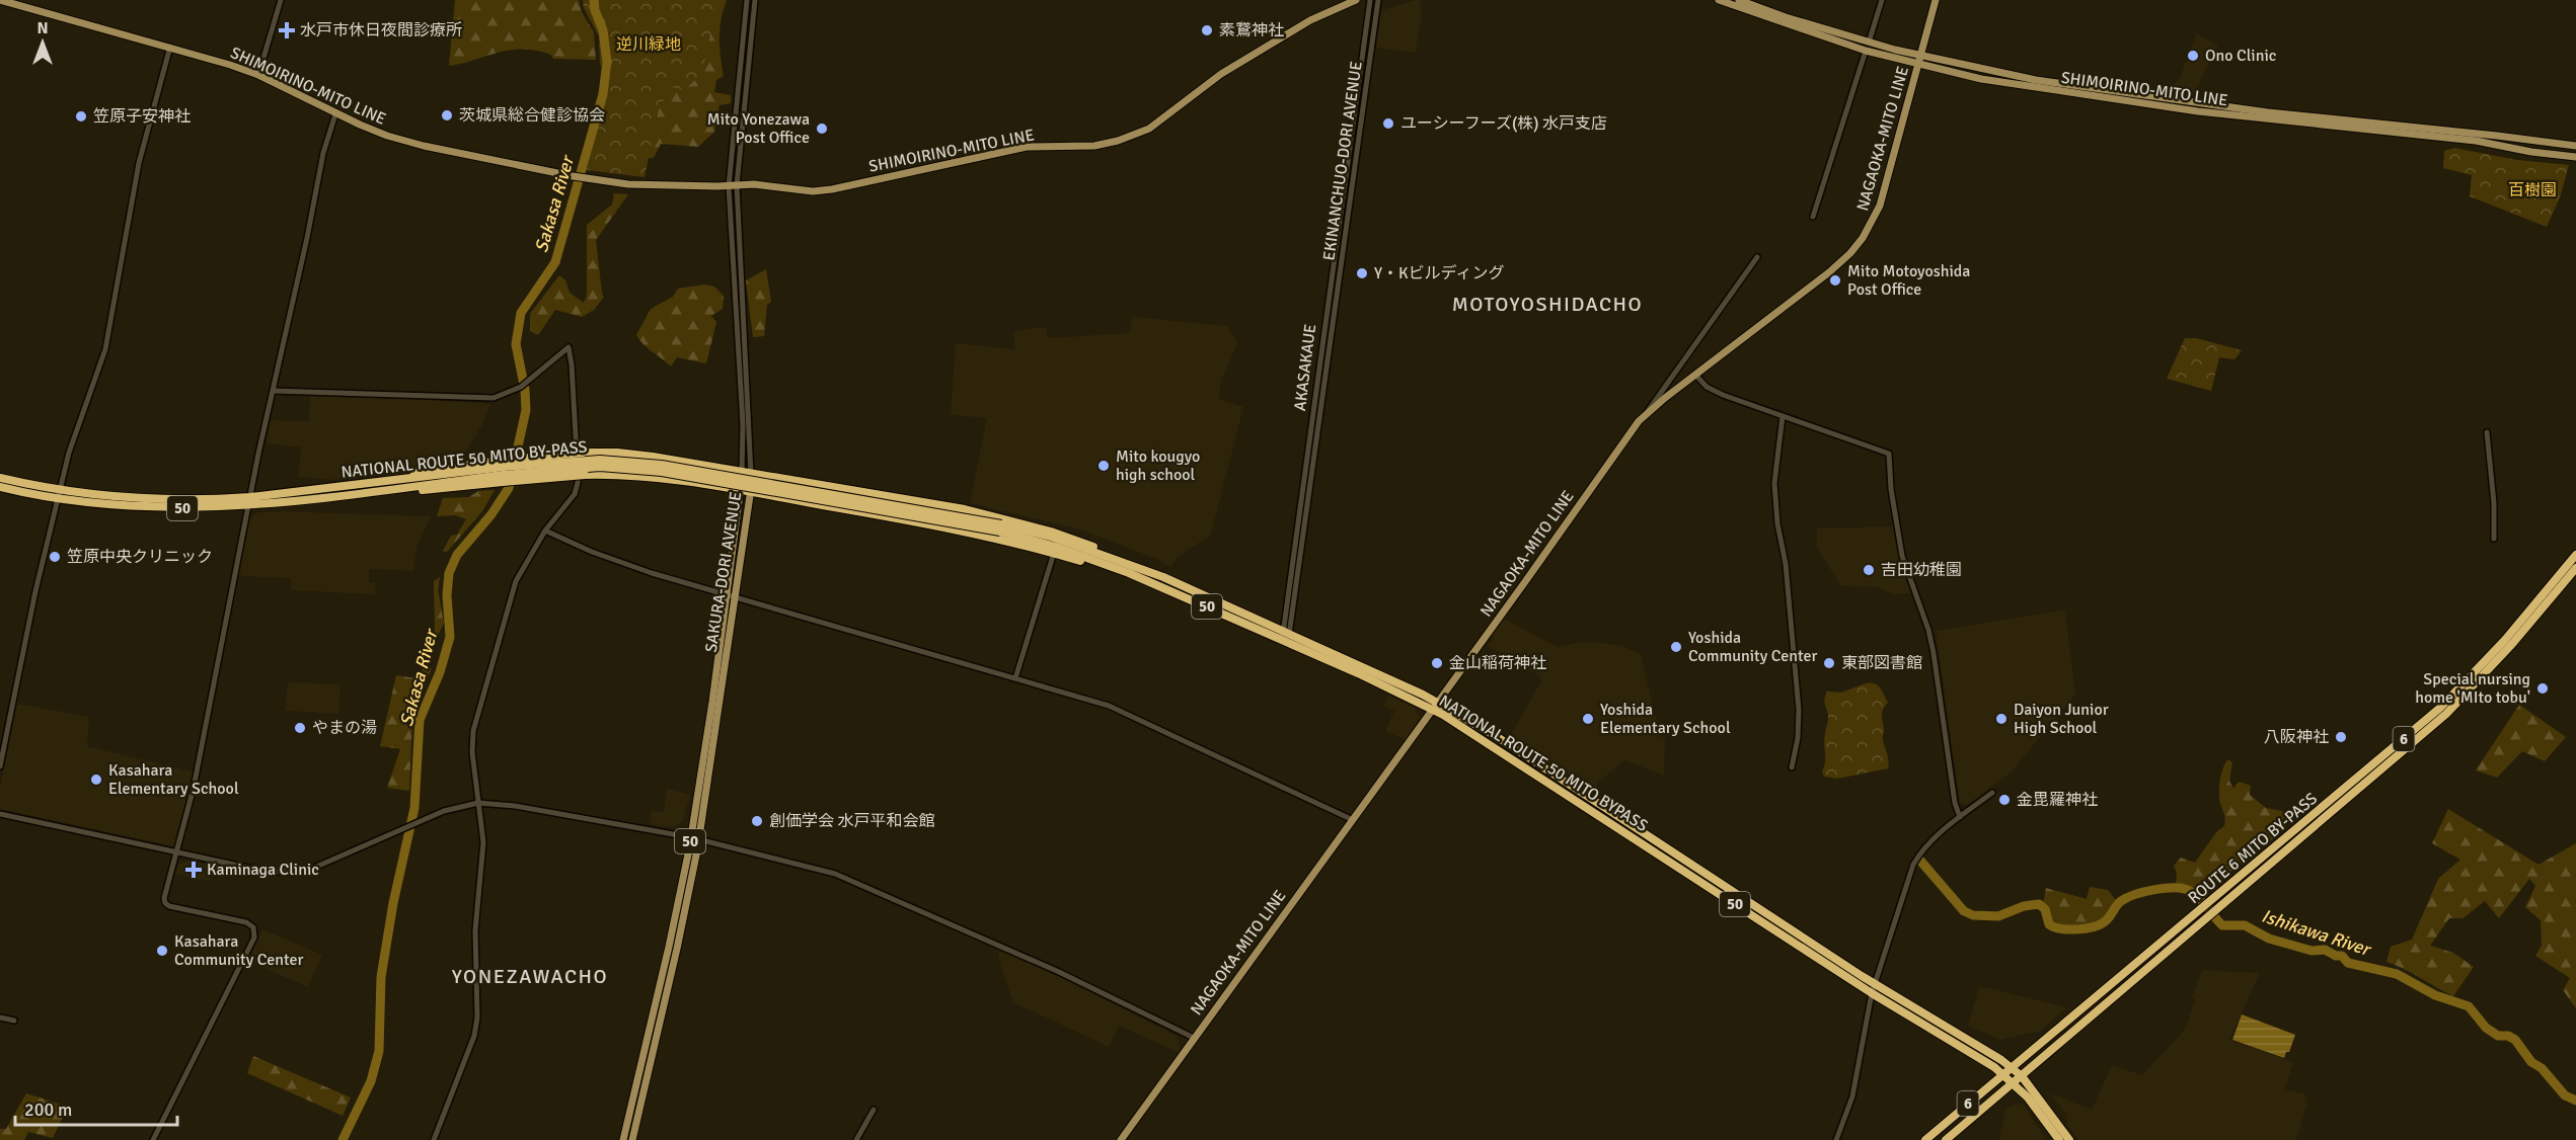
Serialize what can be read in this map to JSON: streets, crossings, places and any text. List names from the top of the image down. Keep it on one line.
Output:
{"streets":{"highway":["NATIONAL ROUTE 50 MITO BY-PASS","50","6","NATIONAL ROUTE 50 MITO BYPASS","ROUTE 6 MITO BY-PASS"],"main road":["SHIMOIRINO-MITO LINE","NAGAOKA-MITO LINE","SAKURA-DORI AVENUE"],"street":["AKASAKAUE"]},"crossings":[["SHIMOIRINO-MITO LINE","NAGAOKA-MITO LINE"],["SHIMOIRINO-MITO LINE","SAKURA-DORI AVENUE"],["NAGAOKA-MITO LINE","NATIONAL ROUTE 50 MITO BYPASS"],["AKASAKAUE","50"],["AKASAKAUE","NATIONAL ROUTE 50 MITO BYPASS"],["NATIONAL ROUTE 50 MITO BY-PASS","50"],["NATIONAL ROUTE 50 MITO BY-PASS","NATIONAL ROUTE 50 MITO BYPASS"],["50","NATIONAL ROUTE 50 MITO BYPASS"],["50","ROUTE 6 MITO BY-PASS"],["NATIONAL ROUTE 50 MITO BYPASS","ROUTE 6 MITO BY-PASS"]],"districts":["MOTOYOSHIDACHO","YONEZAWACHO"],"water":["Sakasa River","Ishikawa River"],"parks":["逆川緑地","百樹園"],"places":{"health":["水戸市休日夜間診療所","Kaminaga Clinic"],"other":["素鵞神社","Ono Clinic","茨城県総合健診協会","笠原子安神社","ユーシーフーズ(株) 水戸支店","Mito Yonezawa Post Office","Y・Kビルディング","Mito Motoyoshida Post Office","Mito kougyo high school","笠原中央クリニック","吉田幼稚園","Yoshida Community Center","金山稲荷神社","東部図書館","Special nursing home 'MIto tobu'","Yoshida Elementary School","Daiyon Junior High School","やまの湯","八阪神社","Kasahara Elementary School","金毘羅神社","創価学会 水戸平和会館","Kasahara Community Center"]},"scale_bar":"200 m","north":"top"}
